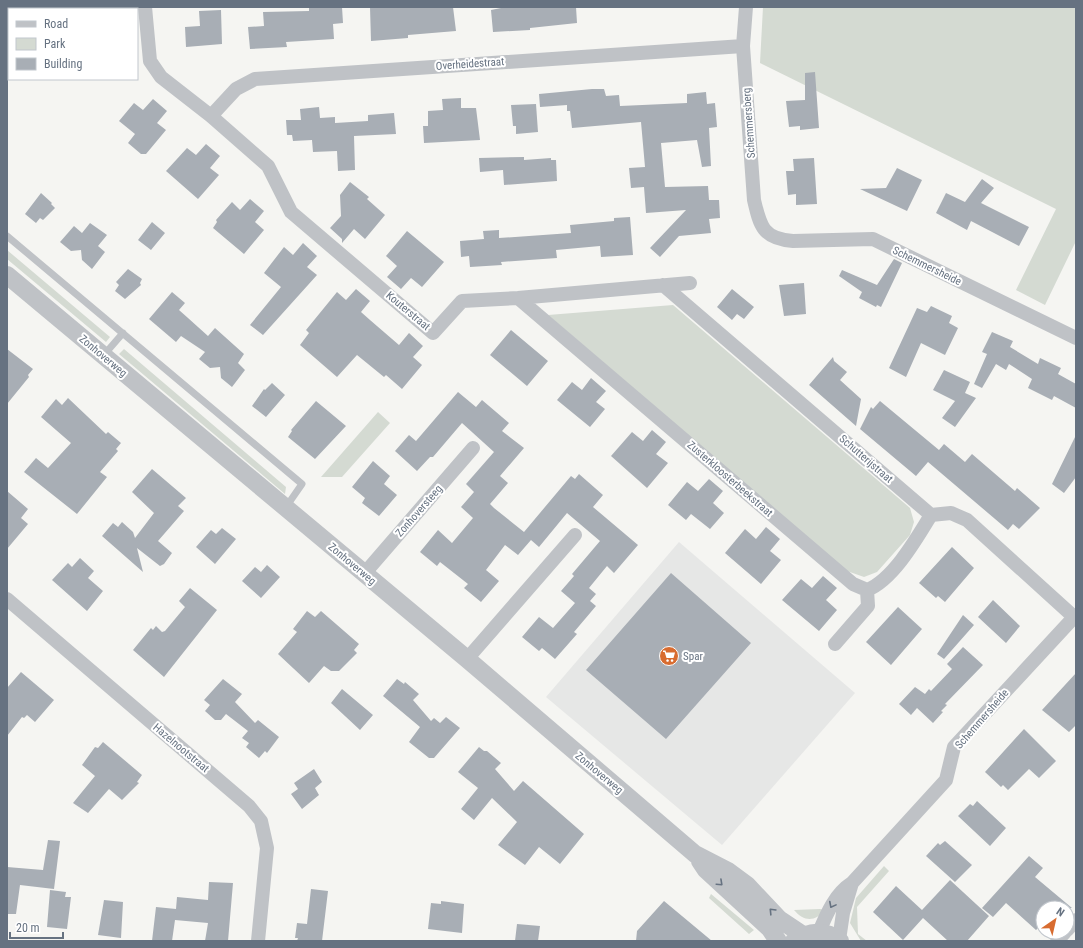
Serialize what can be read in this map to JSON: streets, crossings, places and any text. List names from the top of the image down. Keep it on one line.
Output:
{"streets":{"street":["Overheidestraat","Schemmersberg","Schemmersheide","Kouterstraat","Zonhoverweg","Schutterijstraat","Zusterkloosterbeekstraat","Zonhoversteeg","Hazelnootstraat"]},"crossings":[["Overheidestraat","Schemmersberg"],["Overheidestraat","Kouterstraat"],["Schemmersberg","Schemmersheide"],["Schemmersheide","Zonhoverweg"],["Kouterstraat","Schutterijstraat"],["Kouterstraat","Zusterkloosterbeekstraat"],["Zonhoverweg","Zonhoversteeg"]],"places":{"supermarket":["Spar"]},"legend":["Road","Park","Building"],"scale_bar":"20 m","north":"top right"}
